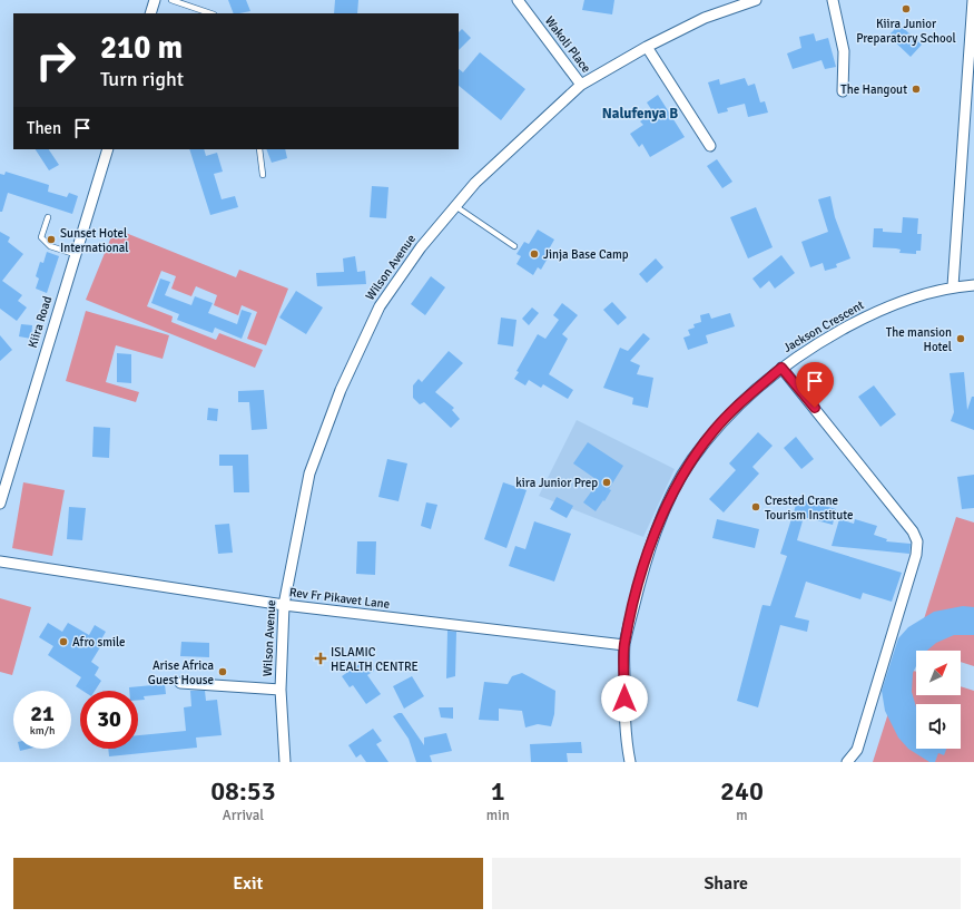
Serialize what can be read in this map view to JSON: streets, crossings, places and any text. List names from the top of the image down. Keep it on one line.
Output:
{"streets":{"street":["Wakoli Place","Wilson Avenue","Kiira Road","Jackson Crescent","Rev Fr Pikavet Lane"]},"crossings":[["Wakoli Place","Wilson Avenue"],["Wilson Avenue","Rev Fr Pikavet Lane"],["Jackson Crescent","Rev Fr Pikavet Lane"]],"districts":["Nalufenya B"],"places":{"other":["Kiira Junior Preparatory School","The Hangout","Sunset Hotel International","Jinja Base Camp","The mansion Hotel","kira Junior Prep","Crested Crane Tourism Institute","Afro smile","Arise Africa Guest House"],"health":["ISLAMIC HEALTH CENTRE"]},"north":"top right","page":{"turn":["210 m","Turn right"],"then":"Then","speed":"21 km/h","limit":"30","eta":["08:53","Arrival","1","min","240","m"],"buttons":["Exit","Share"]}}
